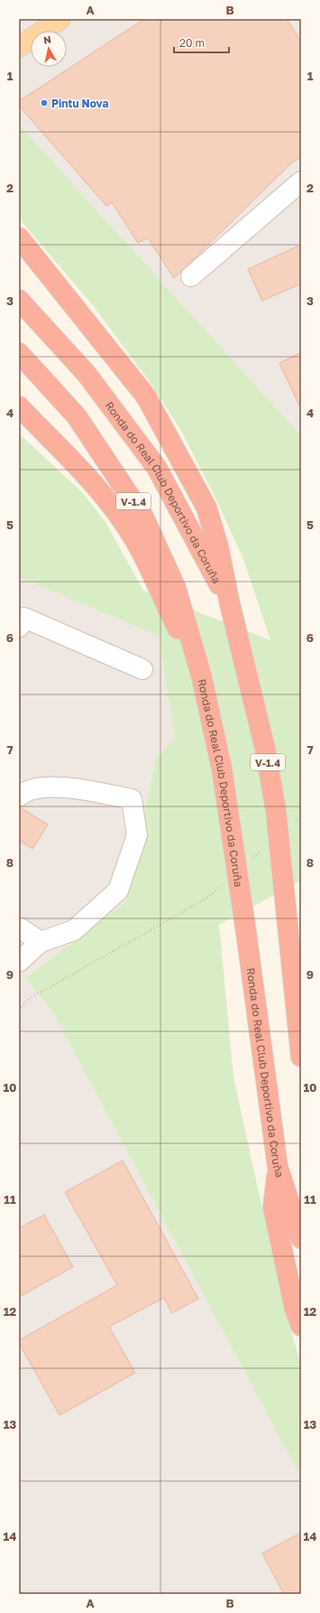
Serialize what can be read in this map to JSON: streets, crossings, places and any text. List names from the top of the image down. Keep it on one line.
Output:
{"streets":{"highway":["Ronda do Real Club Deportivo da Coruña","V-1.4"]},"places":["Pintu Nova"],"scale_bar":"20 m","north":"top","grid":{"columns":["A","B"],"rows":["1","2","3","4","5","6","7","8","9","10","11","12","13","14"]}}
